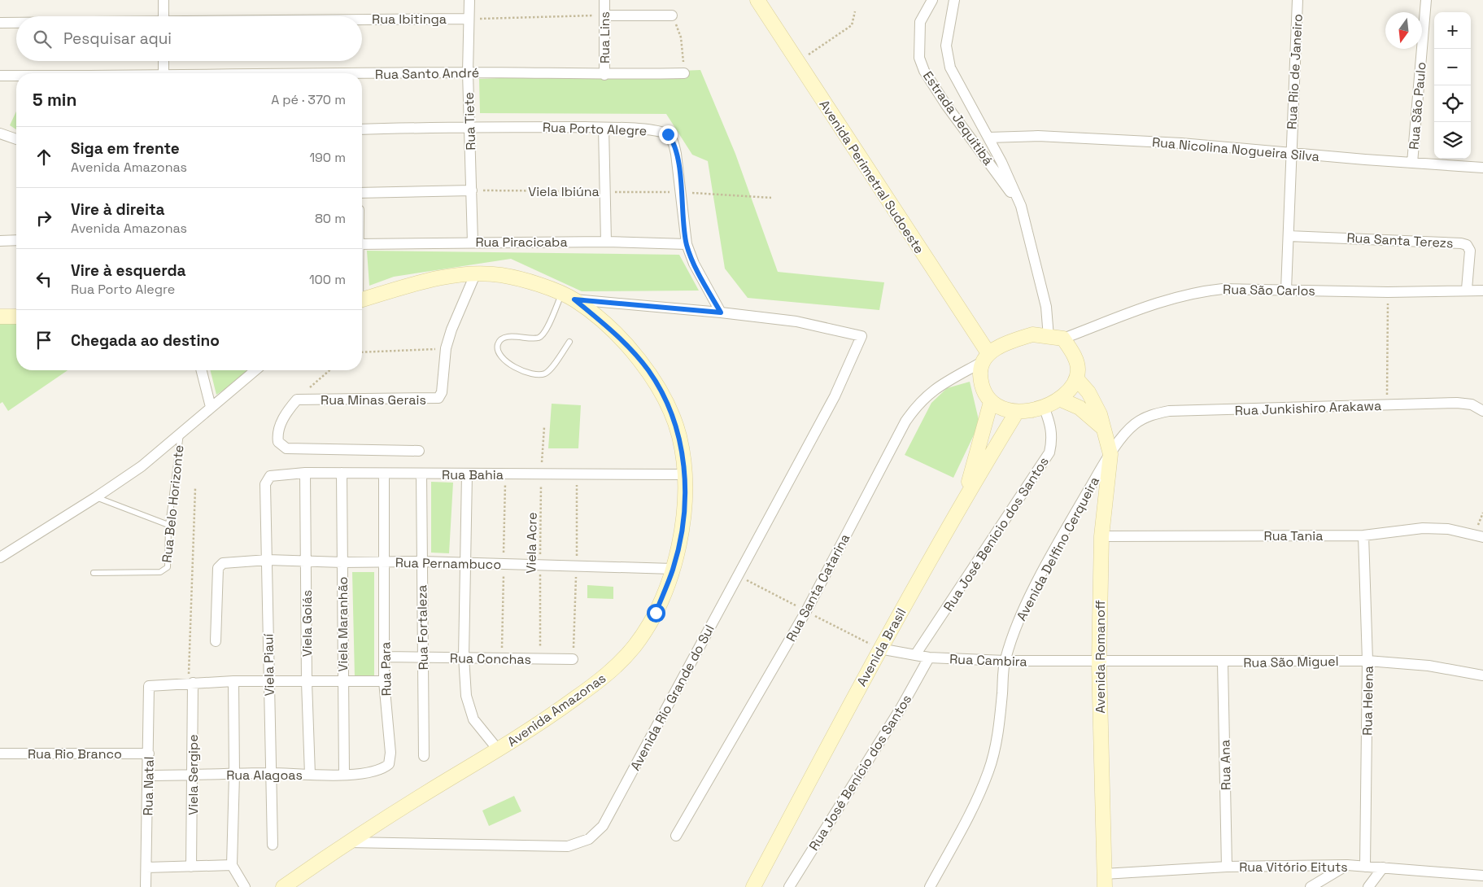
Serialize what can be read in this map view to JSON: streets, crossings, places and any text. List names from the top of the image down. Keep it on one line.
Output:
{"streets":{"street":["Rua Ibitinga","Rua Lins","Rua Rio de Janeiro","Rua Santo André","Rua São Paulo","Estrada Jequitibá","Rua Tiete","Rua Porto Alegre","Rua Nicolina Nogueira Silva","Avenida Perimetral Sudoeste","Rua Santa Terezs","Rua Piracicaba","Rua São Carlos","Rua Minas Gerais","Rua Junkishiro Arakawa","Rua Bahia","Rua José Benicio dos Santos","Rua Tania","Avenida Delfino Cerqueira","Rua Pernambuco","Rua Santa Catarina","Viela Goiás","Viela Maranhão","Rua Fortaleza","Avenida Brasil","Avenida Romanoff","Rua Conchas","Rua Cambira","Rua São Miguel","Viela Piauí","Rua Para","Avenida Rio Grande do Sul","Rua Helena","Avenida Amazonas","Rua Rio Branco","Rua Ana","Rua José Benício dos Santos","Viela Sergipe","Rua Alagoas","Rua Natal","Rua Vitório Eituts"],"lane":["Rua Belo Horizonte"],"path":["Viela Ibiúna","Viela Acre"]},"crossings":[["Rua Ibitinga","Rua Tiete"],["Rua Lins","Rua Santo André"],["Rua Rio de Janeiro","Rua Nicolina Nogueira Silva"],["Rua Rio de Janeiro","Rua Santa Terezs"],["Rua Rio de Janeiro","Rua São Carlos"],["Rua Santo André","Rua Tiete"],["Rua São Paulo","Rua Nicolina Nogueira Silva"],["Estrada Jequitibá","Rua Nicolina Nogueira Silva"],["Estrada Jequitibá","Avenida Perimetral Sudoeste"],["Estrada Jequitibá","Rua São Carlos"],["Estrada Jequitibá","Rua José Benicio dos Santos"],["Estrada Jequitibá","Rua Santa Catarina"],["Estrada Jequitibá","Avenida Brasil"],["Estrada Jequitibá","Avenida Romanoff"],["Rua Tiete","Rua Porto Alegre"],["Rua Tiete","Viela Ibiúna"],["Rua Tiete","Rua Piracicaba"],["Rua Porto Alegre","Viela Ibiúna"],["Rua Porto Alegre","Rua Piracicaba"],["Rua Porto Alegre","Avenida Amazonas"],["Avenida Perimetral Sudoeste","Rua São Carlos"],["Avenida Perimetral Sudoeste","Rua José Benicio dos Santos"],["Avenida Perimetral Sudoeste","Rua Santa Catarina"],["Avenida Perimetral Sudoeste","Avenida Brasil"],["Avenida Perimetral Sudoeste","Avenida Romanoff"],["Rua Santa Terezs","Rua São Carlos"],["Rua São Carlos","Rua José Benicio dos Santos"],["Rua São Carlos","Rua Santa Catarina"],["Rua São Carlos","Avenida Brasil"],["Rua São Carlos","Avenida Romanoff"],["Rua Minas Gerais","Avenida Amazonas"],["Rua Junkishiro Arakawa","Avenida Delfino Cerqueira"],["Rua Bahia","Viela Acre"],["Rua Bahia","Viela Goiás"],["Rua Bahia","Viela Maranhão"],["Rua Bahia","Rua Fortaleza"],["Rua Bahia","Viela Piauí"],["Rua Bahia","Rua Para"],["Rua Bahia","Avenida Amazonas"],["Rua José Benicio dos Santos","Rua Santa Catarina"],["Rua José Benicio dos Santos","Avenida Brasil"],["Rua José Benicio dos Santos","Avenida Romanoff"],["Rua José Benicio dos Santos","Rua Cambira"],["Rua Tania","Avenida Romanoff"],["Rua Tania","Rua Helena"],["Viela Acre","Rua Pernambuco"],["Viela Acre","Rua Conchas"],["Avenida Delfino Cerqueira","Avenida Romanoff"],["Avenida Delfino Cerqueira","Rua Cambira"],["Rua Pernambuco","Viela Goiás"],["Rua Pernambuco","Viela Maranhão"],["Rua Pernambuco","Rua Fortaleza"],["Rua Pernambuco","Viela Piauí"],["Rua Pernambuco","Rua Para"],["Rua Pernambuco","Avenida Amazonas"],["Rua Santa Catarina","Avenida Brasil"],["Rua Santa Catarina","Avenida Romanoff"],["Viela Goiás","Rua Alagoas"],["Viela Maranhão","Rua Alagoas"],["Rua Fortaleza","Rua Conchas"],["Avenida Brasil","Avenida Romanoff"],["Avenida Brasil","Rua Cambira"],["Avenida Romanoff","Rua Cambira"],["Avenida Romanoff","Rua São Miguel"],["Avenida Romanoff","Rua Vitório Eituts"],["Rua Conchas","Rua Para"],["Rua Cambira","Rua São Miguel"],["Rua Cambira","Rua José Benício dos Santos"],["Rua São Miguel","Rua Helena"],["Rua São Miguel","Rua Ana"],["Viela Piauí","Rua Alagoas"],["Rua Para","Rua Alagoas"],["Avenida Rio Grande do Sul","Avenida Amazonas"],["Rua Helena","Rua Vitório Eituts"],["Rua Rio Branco","Rua Natal"],["Rua Ana","Rua Vitório Eituts"],["Viela Sergipe","Rua Alagoas"],["Viela Sergipe","Rua Natal"],["Rua Alagoas","Rua Natal"]],"north":"bottom","page":{"map_buttons":["+","−"],"search":"Pesquisar aqui","heading":["5 min","A pé · 370 m"],"list":[["Siga em frente","Avenida Amazonas","190 m"],["Vire à direita","Avenida Amazonas","80 m"],["Vire à esquerda","Rua Porto Alegre","100 m"],"Chegada ao destino"]}}
